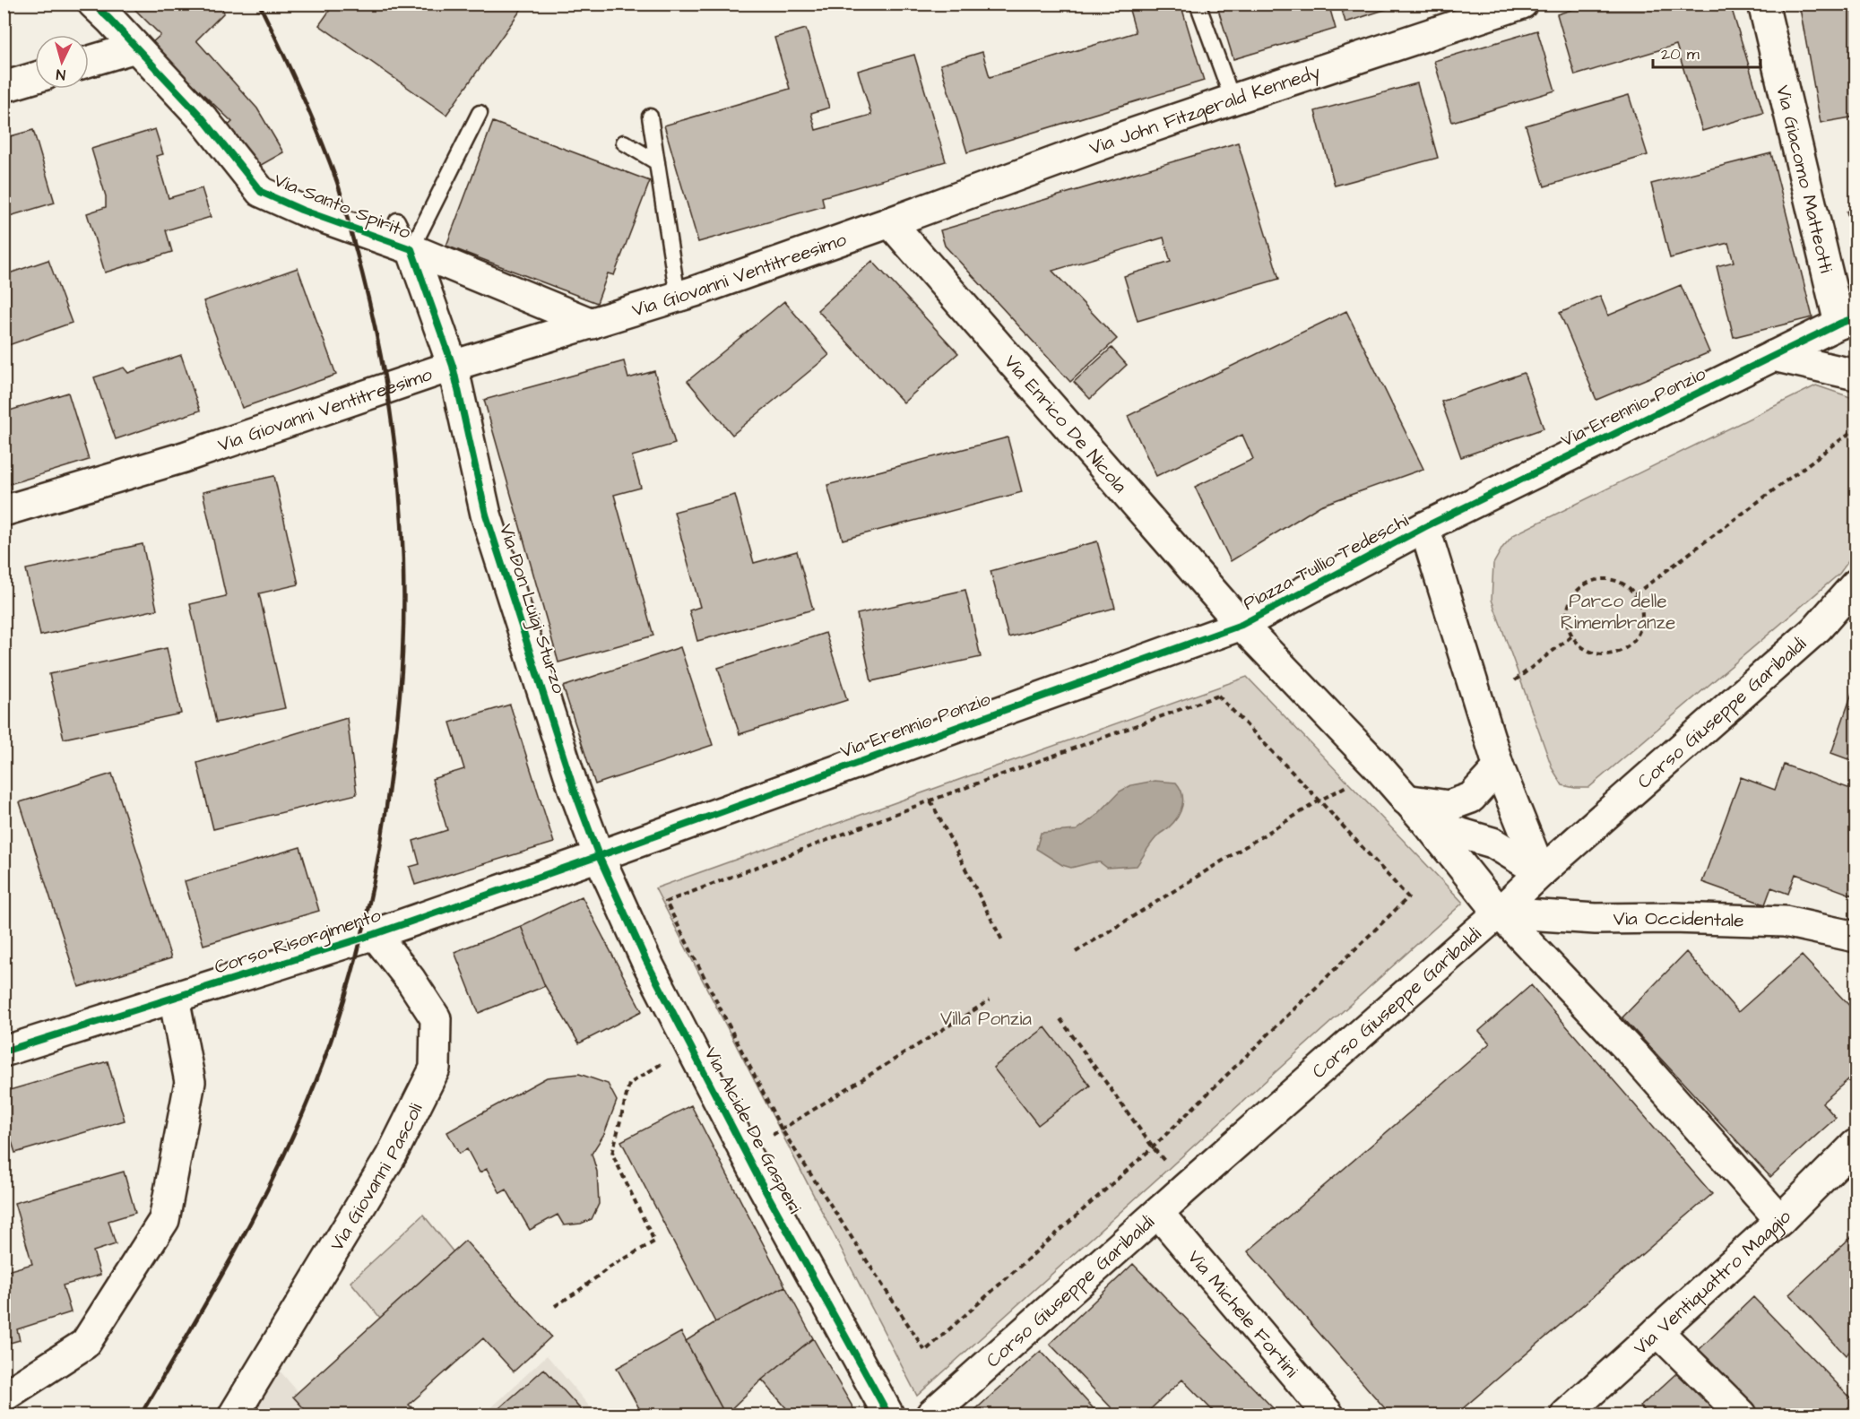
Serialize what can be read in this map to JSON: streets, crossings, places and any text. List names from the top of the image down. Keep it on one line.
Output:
{"streets":{"street":["Via John Fitzgerald Kennedy","Via Giacomo Matteotti","Via Santo Spirito","Via Giovanni Ventitreesimo","Via Erennio Ponzio","Via Enrico De Nicola","Piazza Tullio Tedeschi","Via Don Luigi Sturzo","Corso Giuseppe Garibaldi","Via Occidentale","Corso Risorgimento","Via Alcide De Gasperi","Via Giovanni Pascoli","Via Ventiquattro Maggio","Via Michele Fortini"]},"crossings":[["Via John Fitzgerald Kennedy","Via Giovanni Ventitreesimo"],["Via John Fitzgerald Kennedy","Via Enrico De Nicola"],["Via Giacomo Matteotti","Via Erennio Ponzio"],["Via Santo Spirito","Via Giovanni Ventitreesimo"],["Via Santo Spirito","Via Don Luigi Sturzo"],["Via Giovanni Ventitreesimo","Via Enrico De Nicola"],["Via Giovanni Ventitreesimo","Via Don Luigi Sturzo"],["Via Erennio Ponzio","Via Enrico De Nicola"],["Via Erennio Ponzio","Piazza Tullio Tedeschi"],["Via Erennio Ponzio","Via Don Luigi Sturzo"],["Via Erennio Ponzio","Corso Risorgimento"],["Via Erennio Ponzio","Via Alcide De Gasperi"],["Via Enrico De Nicola","Piazza Tullio Tedeschi"],["Piazza Tullio Tedeschi","Corso Giuseppe Garibaldi"],["Piazza Tullio Tedeschi","Via Occidentale"],["Piazza Tullio Tedeschi","Via Ventiquattro Maggio"],["Via Don Luigi Sturzo","Corso Risorgimento"],["Via Don Luigi Sturzo","Via Alcide De Gasperi"],["Corso Giuseppe Garibaldi","Via Occidentale"],["Corso Giuseppe Garibaldi","Via Michele Fortini"],["Corso Risorgimento","Via Alcide De Gasperi"],["Corso Risorgimento","Via Giovanni Pascoli"]],"parks":["Parco delle Rimembranze","Villa Ponzia"],"scale_bar":"20 m","north":"bottom"}
